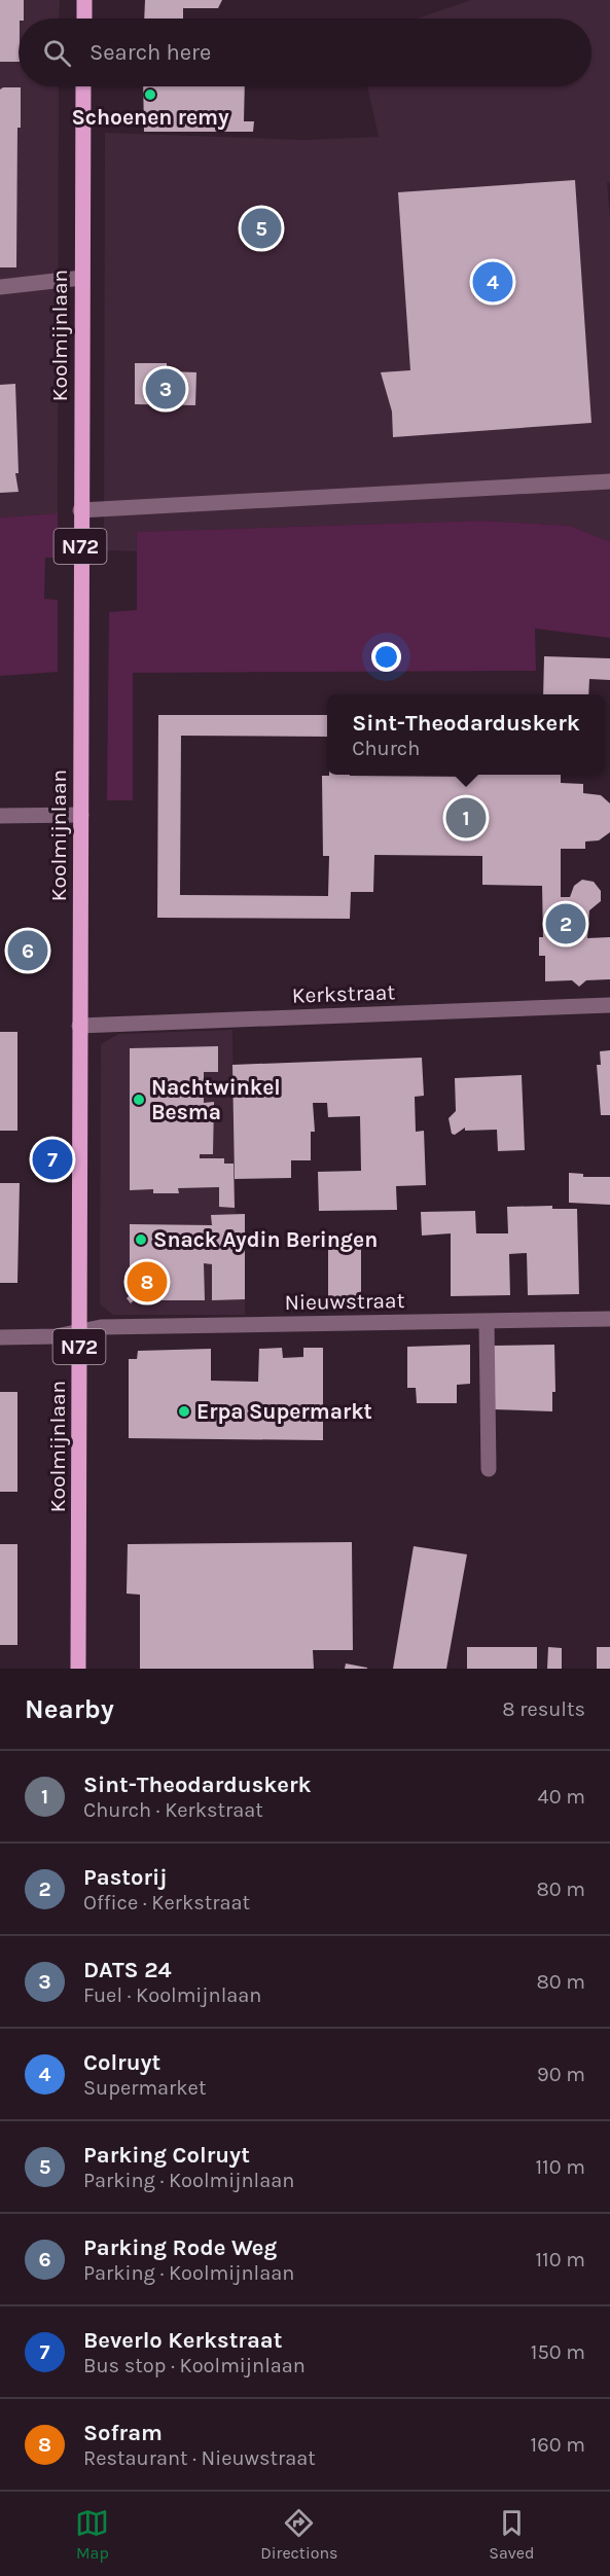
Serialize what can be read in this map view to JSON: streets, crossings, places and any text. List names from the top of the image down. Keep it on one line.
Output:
{"streets":{"main road":["Koolmijnlaan","N72"],"street":["Kerkstraat","Nieuwstraat"]},"crossings":[["Koolmijnlaan","Kerkstraat"],["Koolmijnlaan","Nieuwstraat"]],"places":["Schoenen remy","Nachtwinkel Besma","Snack Aydin Beringen","Erpa Supermarkt"],"page":{"search":"Search here","pins":["5","4","3","1","2","6","7","8"],"popup":["Sint-Theodarduskerk","Church"],"heading":["Nearby","8 results"],"list":[{"mark":"1","name":"Sint-Theodarduskerk","note":"Church · Kerkstraat","value":"40 m"},{"mark":"2","name":"Pastorij","note":"Office · Kerkstraat","value":"80 m"},{"mark":"3","name":"DATS 24","note":"Fuel · Koolmijnlaan","value":"80 m"},{"mark":"4","name":"Colruyt","note":"Supermarket","value":"90 m"},{"mark":"5","name":"Parking Colruyt","note":"Parking · Koolmijnlaan","value":"110 m"},{"mark":"6","name":"Parking Rode Weg","note":"Parking · Koolmijnlaan","value":"110 m"},{"mark":"7","name":"Beverlo Kerkstraat","note":"Bus stop · Koolmijnlaan","value":"150 m"},{"mark":"8","name":"Sofram","note":"Restaurant · Nieuwstraat","value":"160 m"}],"nav":["Map","Directions","Saved"]}}
